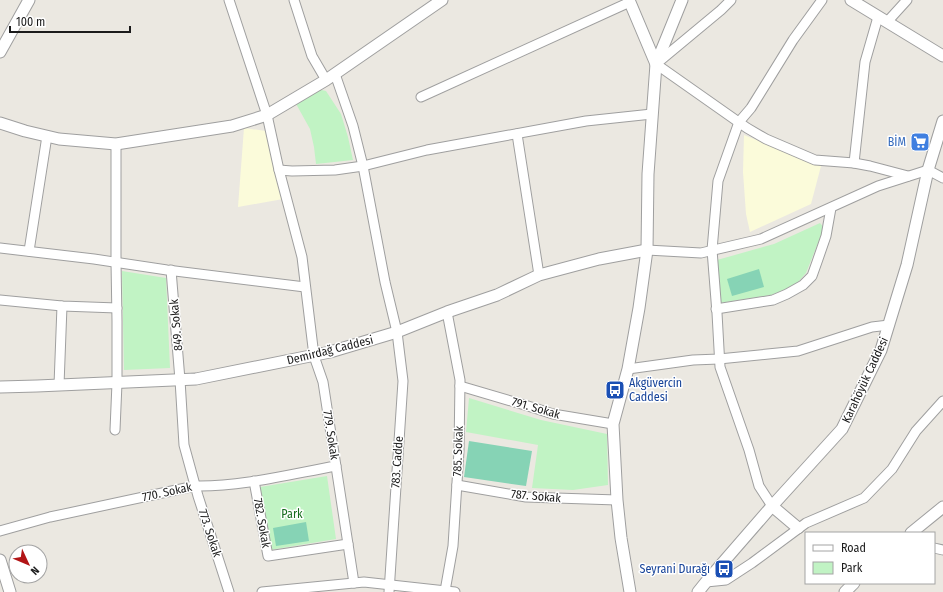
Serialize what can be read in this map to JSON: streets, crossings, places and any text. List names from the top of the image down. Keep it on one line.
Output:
{"streets":{"street":["849. Sokak","Demirdağ Caddesi","Karahöyük Caddesi","791. Sokak","779. Sokak","785. Sokak","783. Cadde","770. Sokak","787. Sokak","782. Sokak","773. Sokak"]},"crossings":[["849. Sokak","Demirdağ Caddesi"],["849. Sokak","773. Sokak"],["Demirdağ Caddesi","779. Sokak"],["Demirdağ Caddesi","785. Sokak"],["Demirdağ Caddesi","783. Cadde"],["Demirdağ Caddesi","773. Sokak"],["791. Sokak","785. Sokak"],["779. Sokak","770. Sokak"],["779. Sokak","782. Sokak"],["785. Sokak","787. Sokak"],["770. Sokak","782. Sokak"],["770. Sokak","773. Sokak"]],"parks":["Park"],"places":{"supermarket":["BİM"],"bus stop":["Akgüvercin Caddesi","Seyrani Durağı"]},"legend":["Road","Park"],"scale_bar":"100 m","north":"bottom right"}
